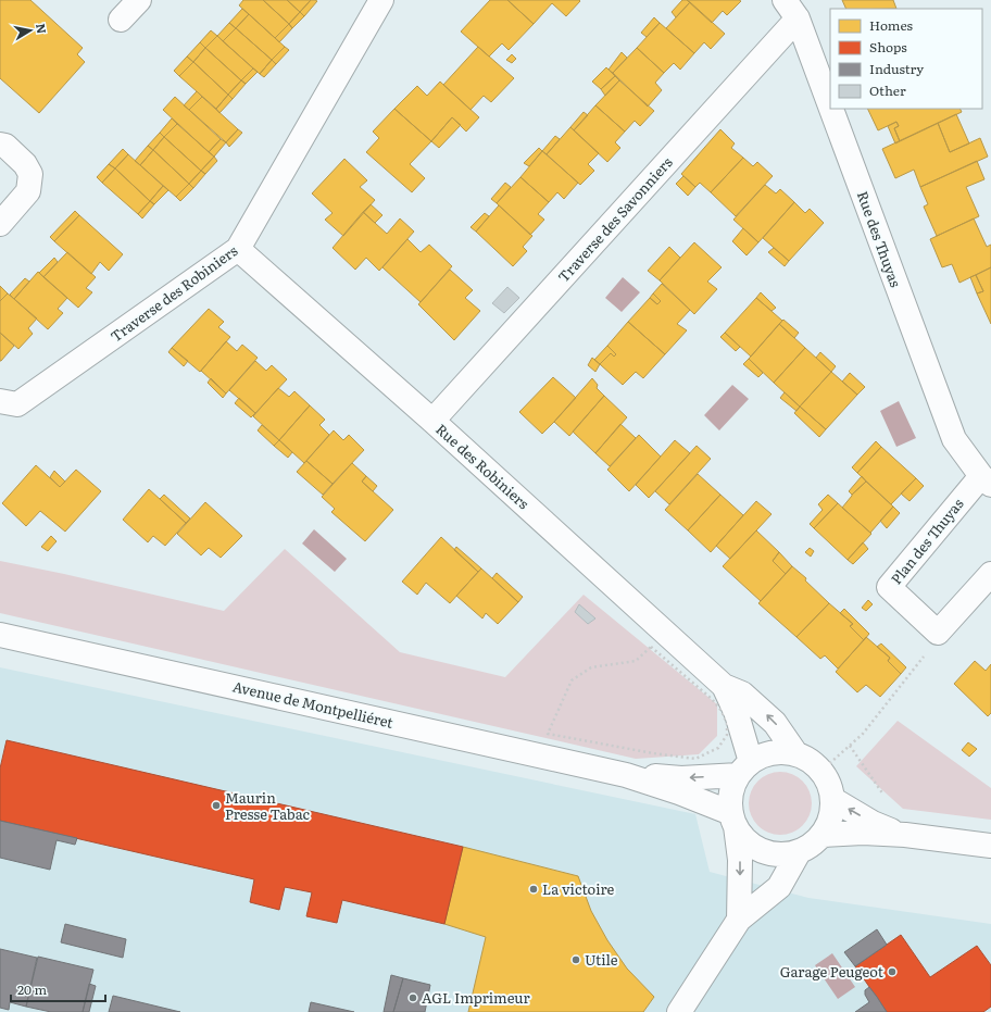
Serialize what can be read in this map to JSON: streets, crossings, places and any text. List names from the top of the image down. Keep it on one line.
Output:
{"streets":{"street":["Traverse des Savonniers","Rue des Thuyas","Traverse des Robiniers","Rue des Robiniers","Plan des Thuyas","Avenue de Montpelliéret"]},"crossings":[["Traverse des Savonniers","Rue des Thuyas"],["Traverse des Savonniers","Rue des Robiniers"],["Rue des Thuyas","Plan des Thuyas"],["Traverse des Robiniers","Rue des Robiniers"],["Rue des Robiniers","Avenue de Montpelliéret"]],"places":["Maurin Presse Tabac","La victoire","Utile","Garage Peugeot","AGL Imprimeur"],"legend":["Homes","Shops","Industry","Other"],"scale_bar":"20 m","north":"right"}
